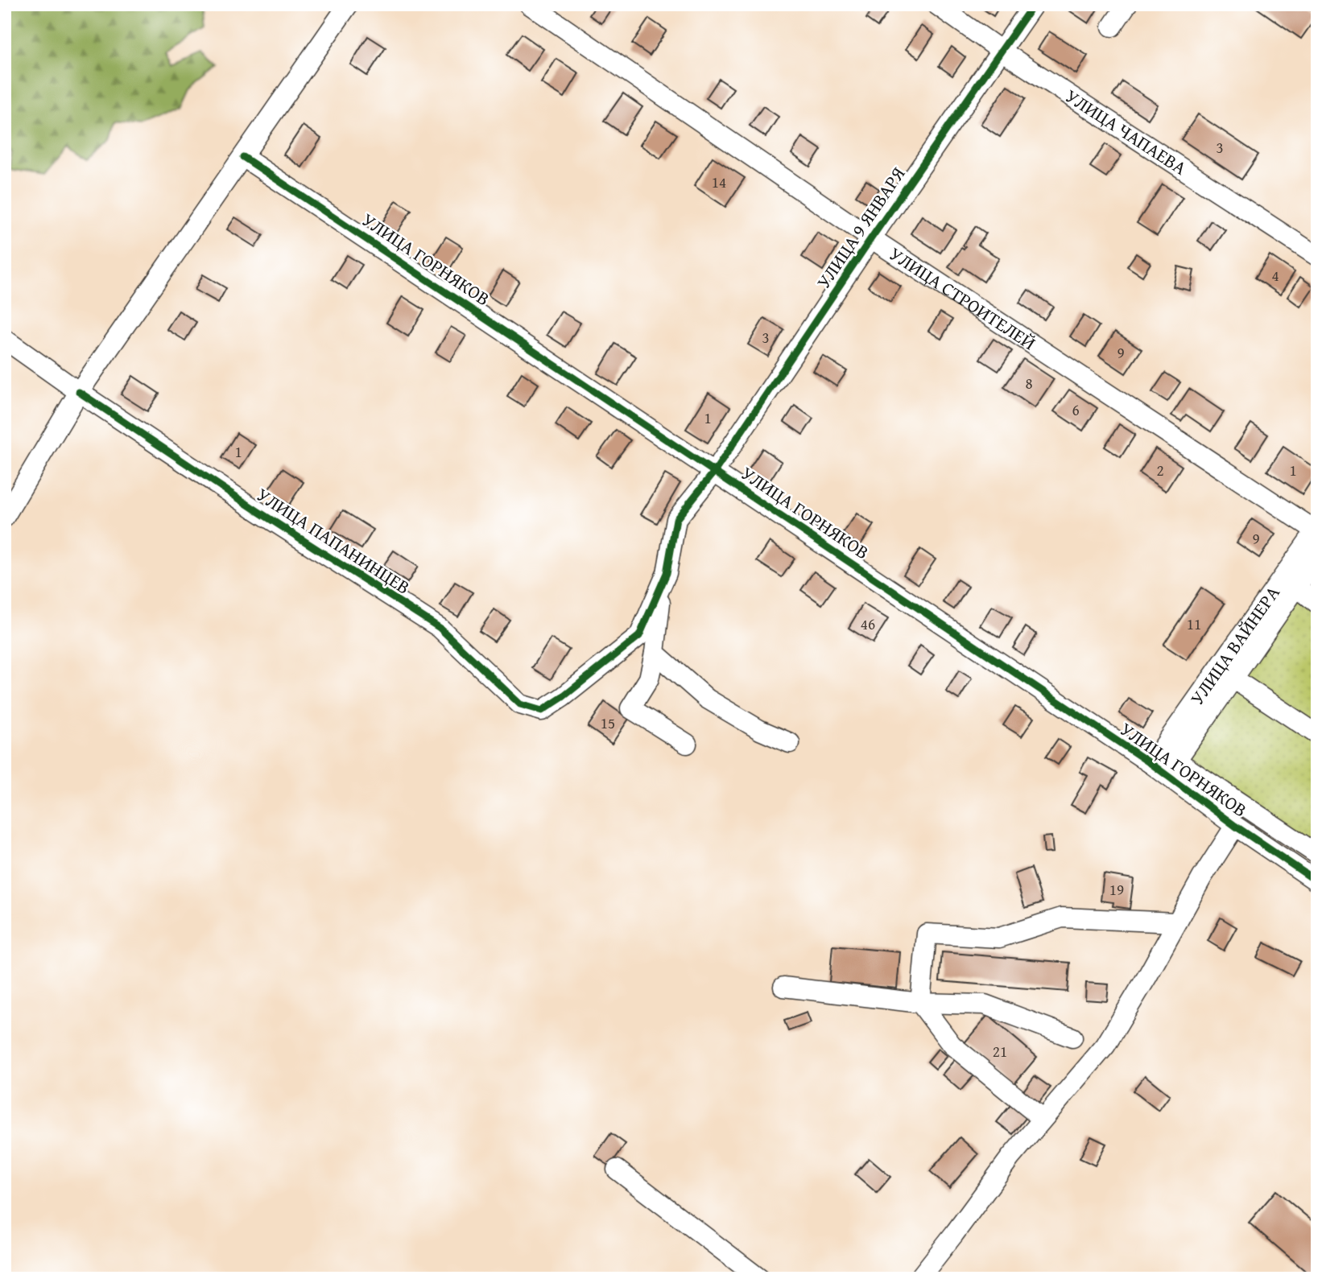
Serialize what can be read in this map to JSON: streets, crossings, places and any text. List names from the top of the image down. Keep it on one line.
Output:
{"streets":{"street":["УЛИЦА ЧАПАЕВА","УЛИЦА 9 ЯНВАРЯ","УЛИЦА ГОРНЯКОВ","УЛИЦА СТРОИТЕЛЕЙ","УЛИЦА ПАПАНИНЦЕВ","УЛИЦА ВАЙНЕРА"]},"crossings":[["УЛИЦА ЧАПАЕВА","УЛИЦА 9 ЯНВАРЯ"],["УЛИЦА 9 ЯНВАРЯ","УЛИЦА ГОРНЯКОВ"],["УЛИЦА 9 ЯНВАРЯ","УЛИЦА СТРОИТЕЛЕЙ"],["УЛИЦА 9 ЯНВАРЯ","УЛИЦА ПАПАНИНЦЕВ"],["УЛИЦА ГОРНЯКОВ","УЛИЦА ВАЙНЕРА"],["УЛИЦА СТРОИТЕЛЕЙ","УЛИЦА ВАЙНЕРА"]],"house_numbers":["3","14","4","3","9","8","6","1","1","2","1","9","46","11","15","19","21"]}
